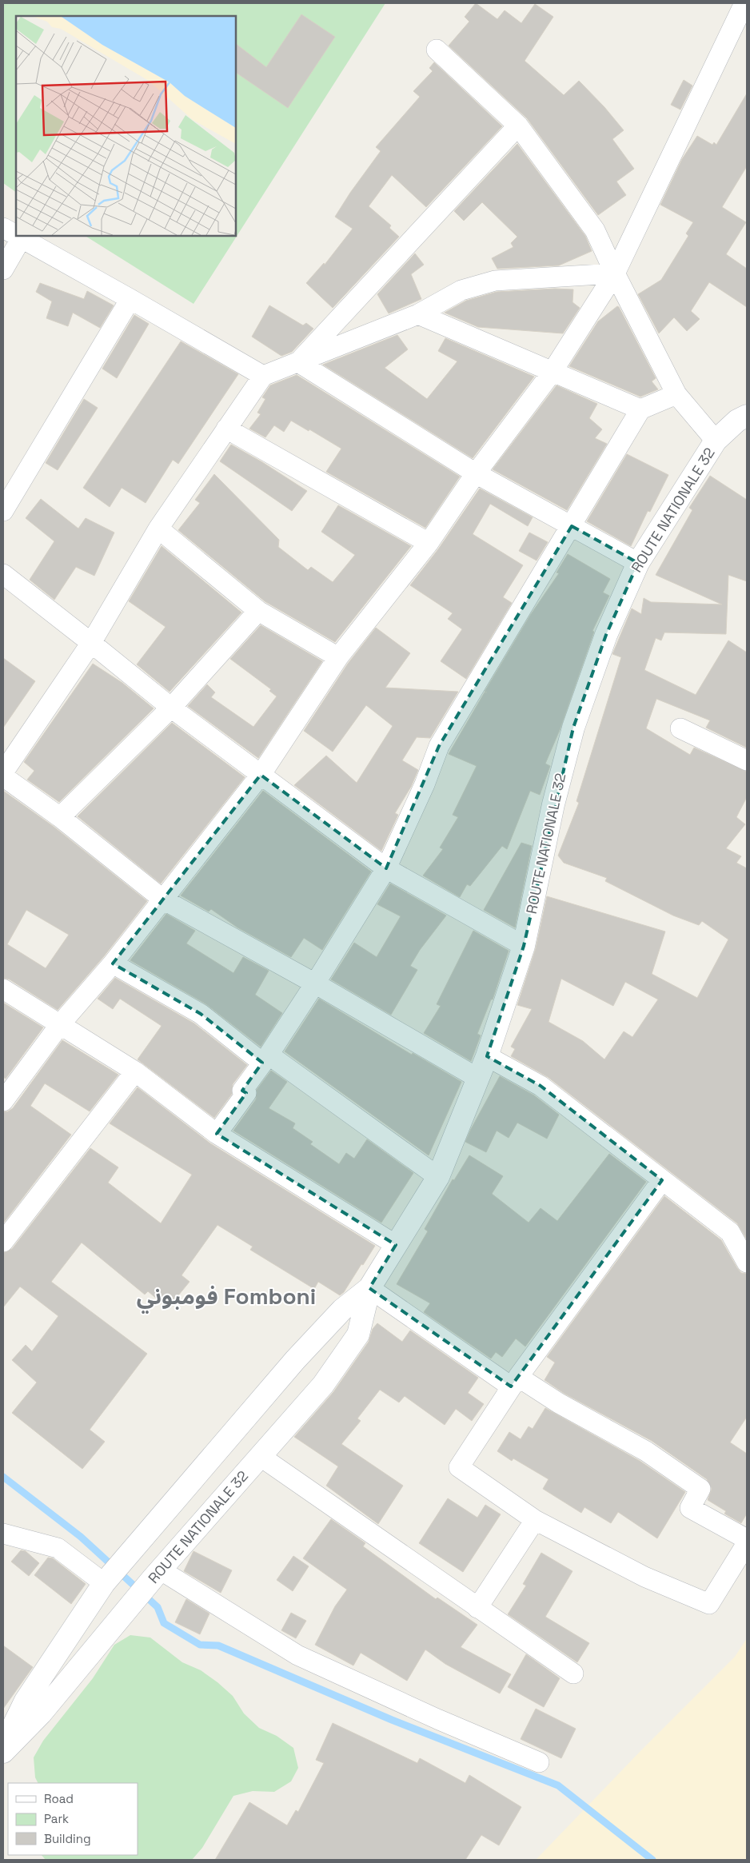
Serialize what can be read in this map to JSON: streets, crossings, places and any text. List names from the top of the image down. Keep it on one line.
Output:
{"streets":{"street":["ROUTE NATIONALE 32"]},"districts":["فومبوني Fomboni"],"legend":["Road","Park","Building"]}
